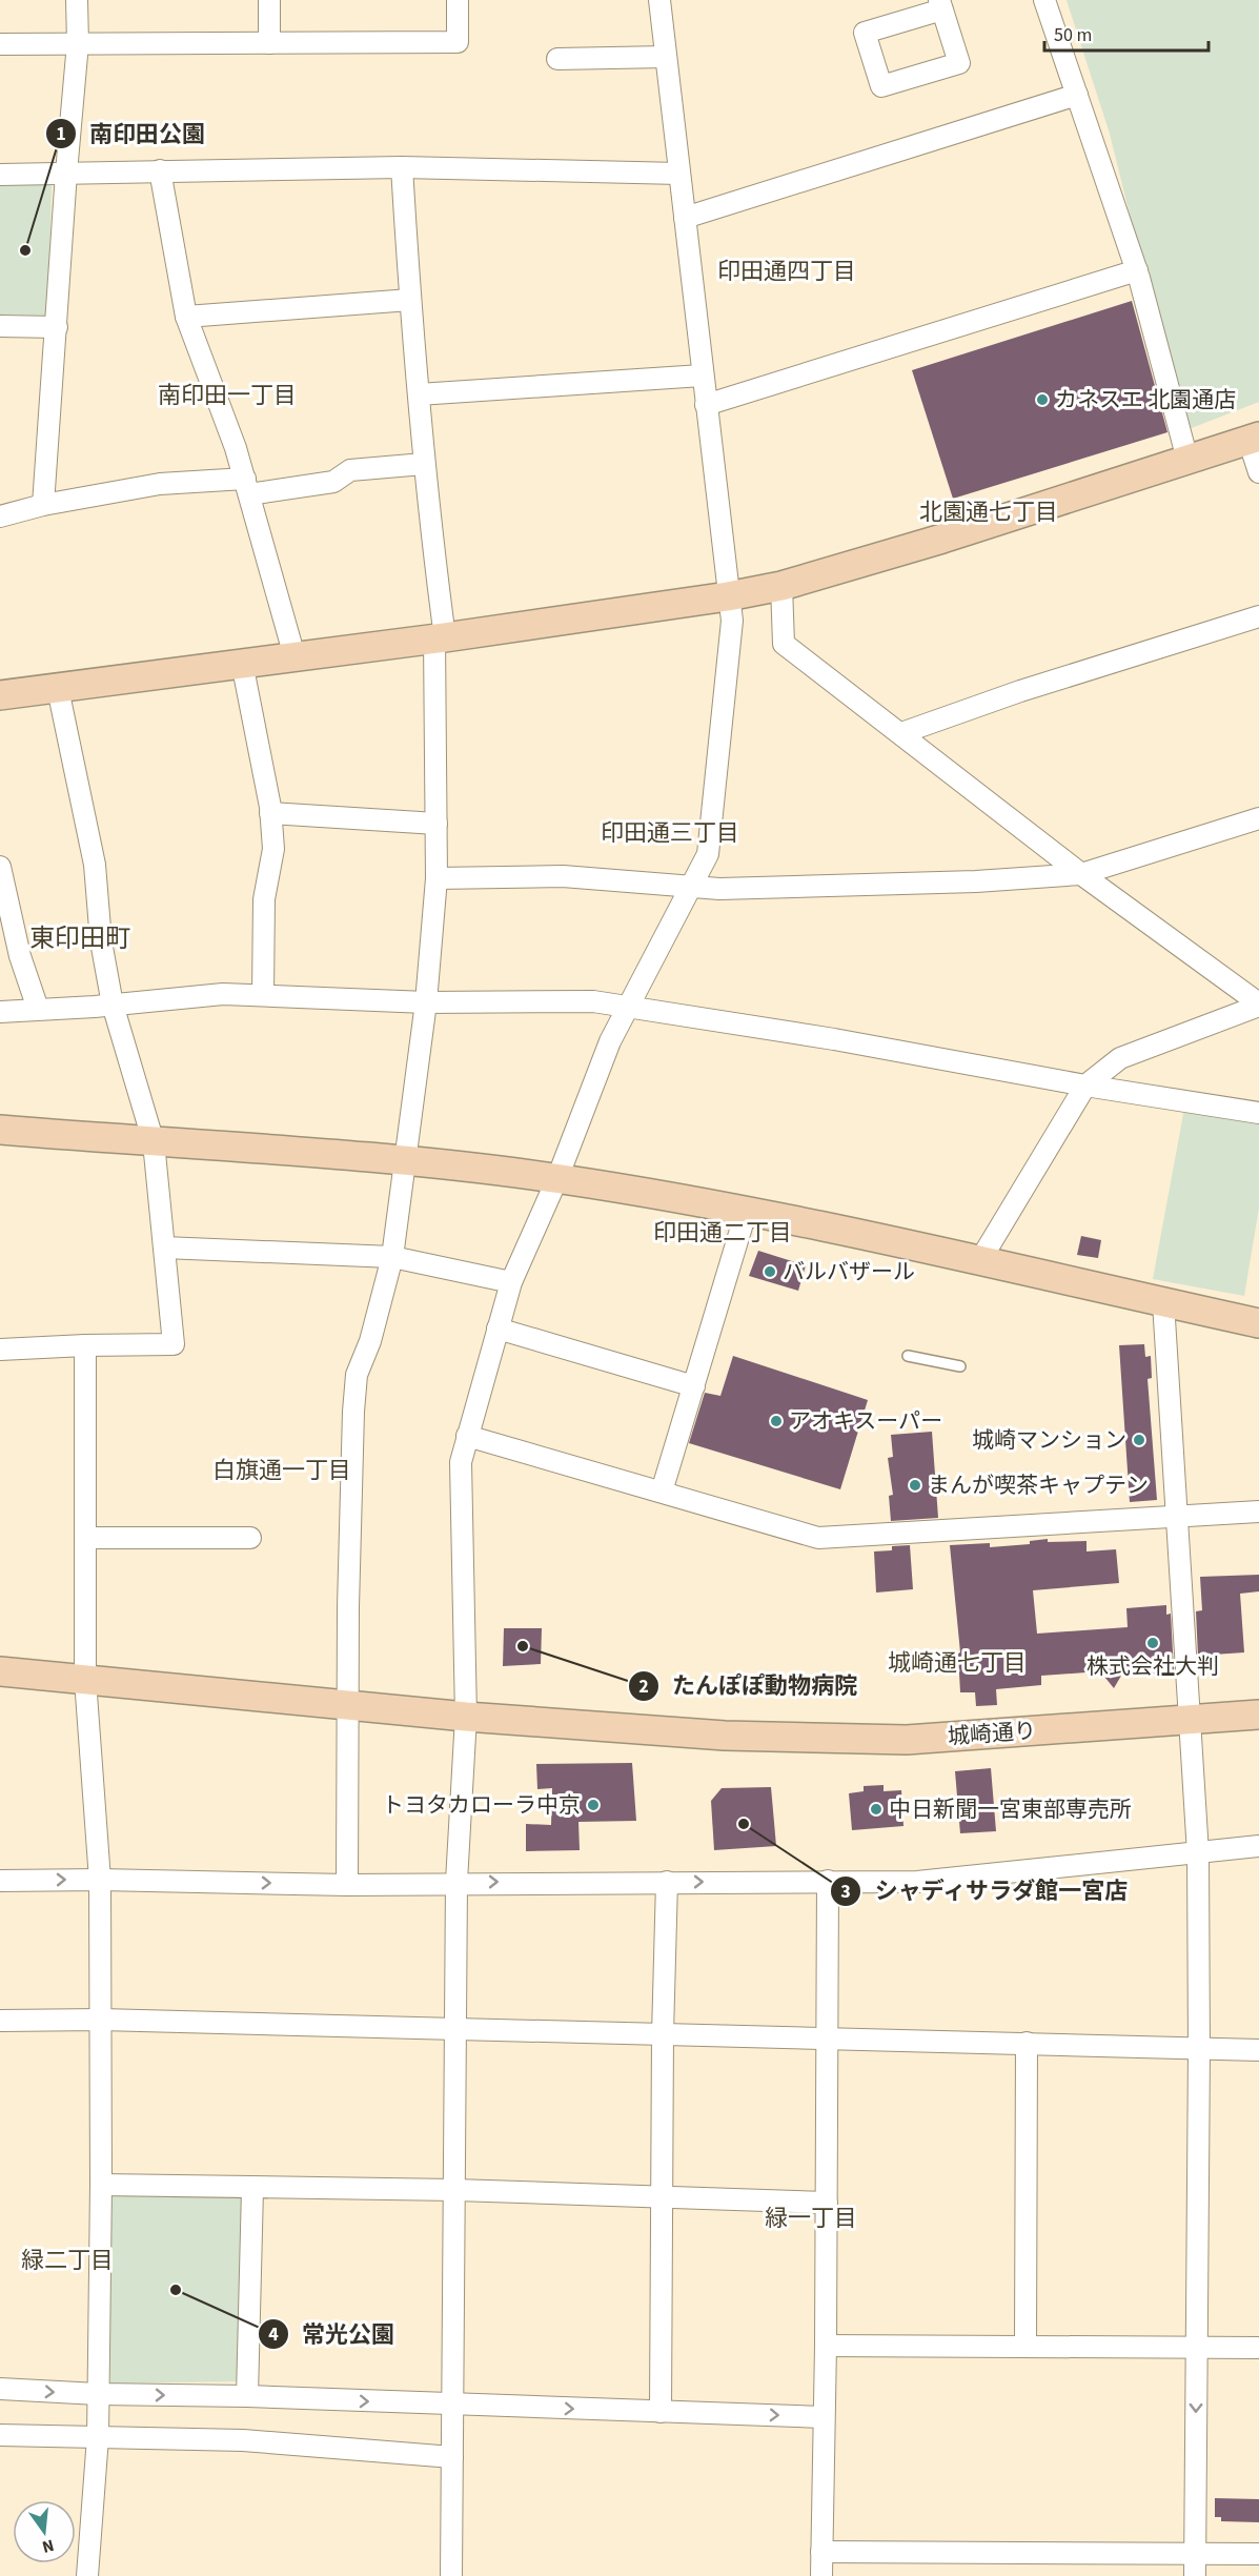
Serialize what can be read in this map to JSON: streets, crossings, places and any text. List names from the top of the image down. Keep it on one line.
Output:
{"streets":{"street":["城崎通り"]},"districts":["印田通四丁目","南印田一丁目","北園通七丁目","印田通三丁目","東印田町","印田通二丁目","白旗通一丁目","城崎通七丁目","緑一丁目","緑二丁目"],"places":["南印田公園","カネスエ 北園通店","バルバザール","アオキスーパー","城崎マンション","まんが喫茶キャプテン","株式会社大判","たんぽぽ動物病院","トヨタカローラ中京","中日新聞一宮東部専売所","シャディサラダ館一宮店","常光公園"],"scale_bar":"50 m","north":"bottom"}
